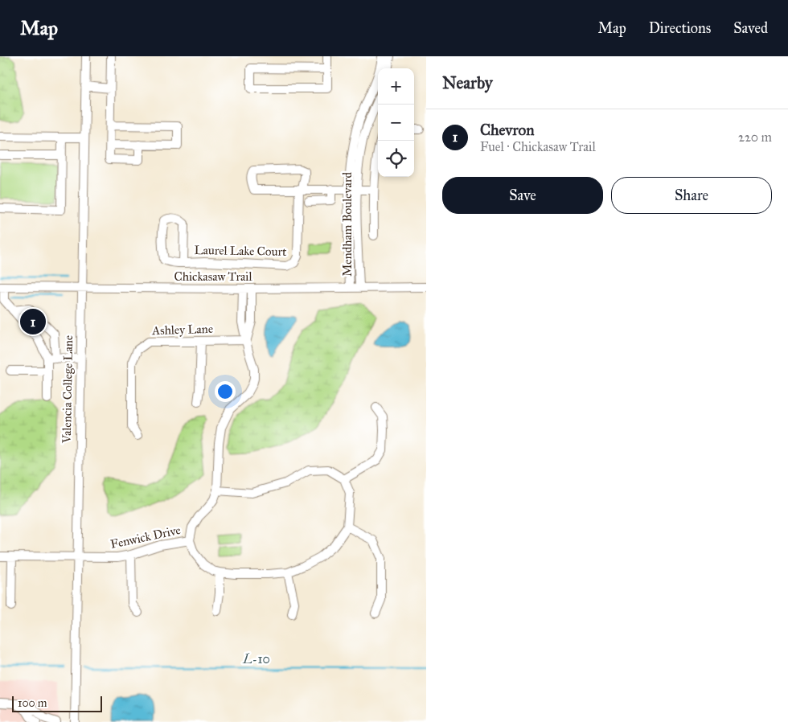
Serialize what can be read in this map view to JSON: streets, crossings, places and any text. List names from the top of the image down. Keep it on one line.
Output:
{"streets":{"street":["Mendham Boulevard","Laurel Lake Court","Chickasaw Trail","Ashley Lane","Valencia College Lane","Fenwick Drive"]},"crossings":[["Mendham Boulevard","Chickasaw Trail"],["Chickasaw Trail","Valencia College Lane"],["Chickasaw Trail","Fenwick Drive"],["Ashley Lane","Fenwick Drive"],["Valencia College Lane","Fenwick Drive"]],"water":["L-10"],"scale_bar":"100 m","page":{"header":"Map","nav":["Map","Directions","Saved"],"heading":"Nearby","map_buttons":["+","−"],"list":[{"mark":"1","name":"Chevron","note":"Fuel · Chickasaw Trail","value":"220 m"}],"buttons":["Save","Share"],"pins":"1","scale":"100 m"}}
